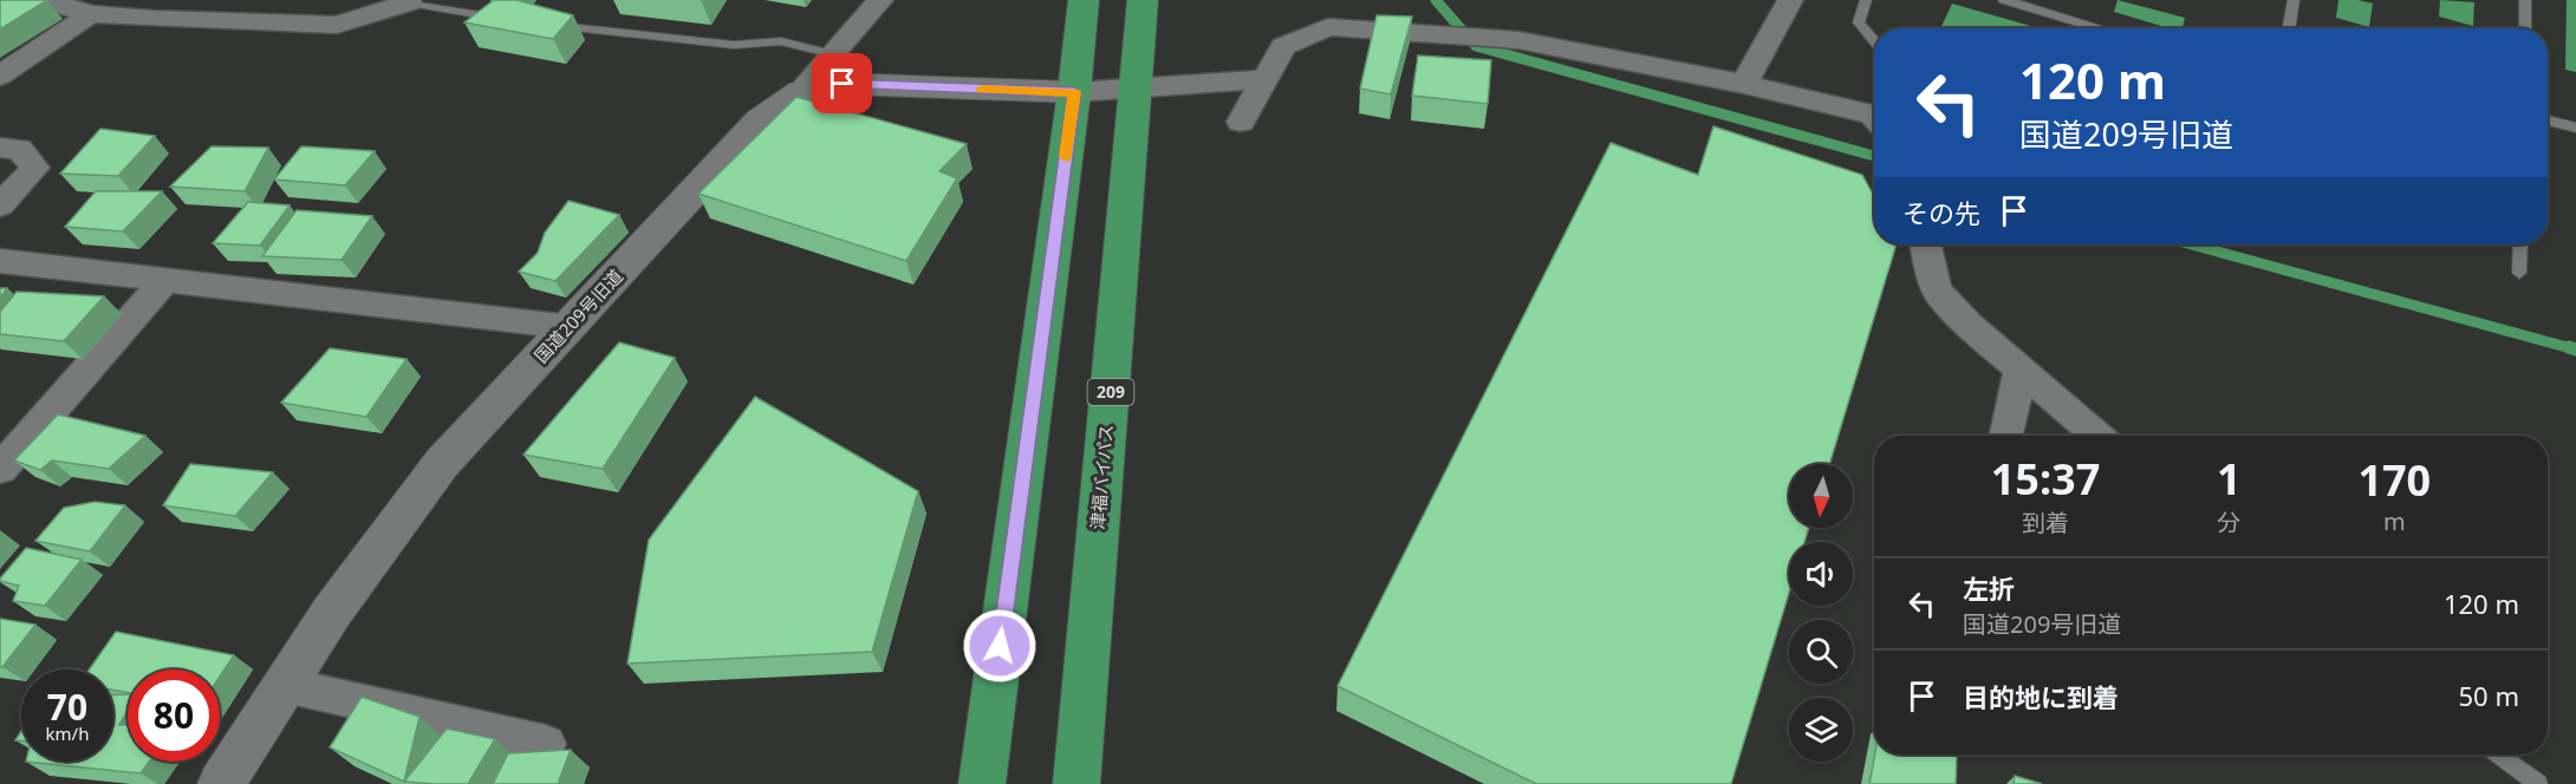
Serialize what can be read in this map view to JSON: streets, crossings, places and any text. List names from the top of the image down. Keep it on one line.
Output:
{"streets":{"highway":["209","津福バイパス"],"street":["国道209号旧道"]},"north":"bottom","page":{"turn":["120 m","国道209号旧道"],"then":"その先","eta":["15:37","到着","1","分","170","m"],"list":[{"name":"左折","note":"国道209号旧道","value":"120 m"},{"name":"目的地に到着","value":"50 m"}],"speed":"70 km/h","limit":"80"}}
